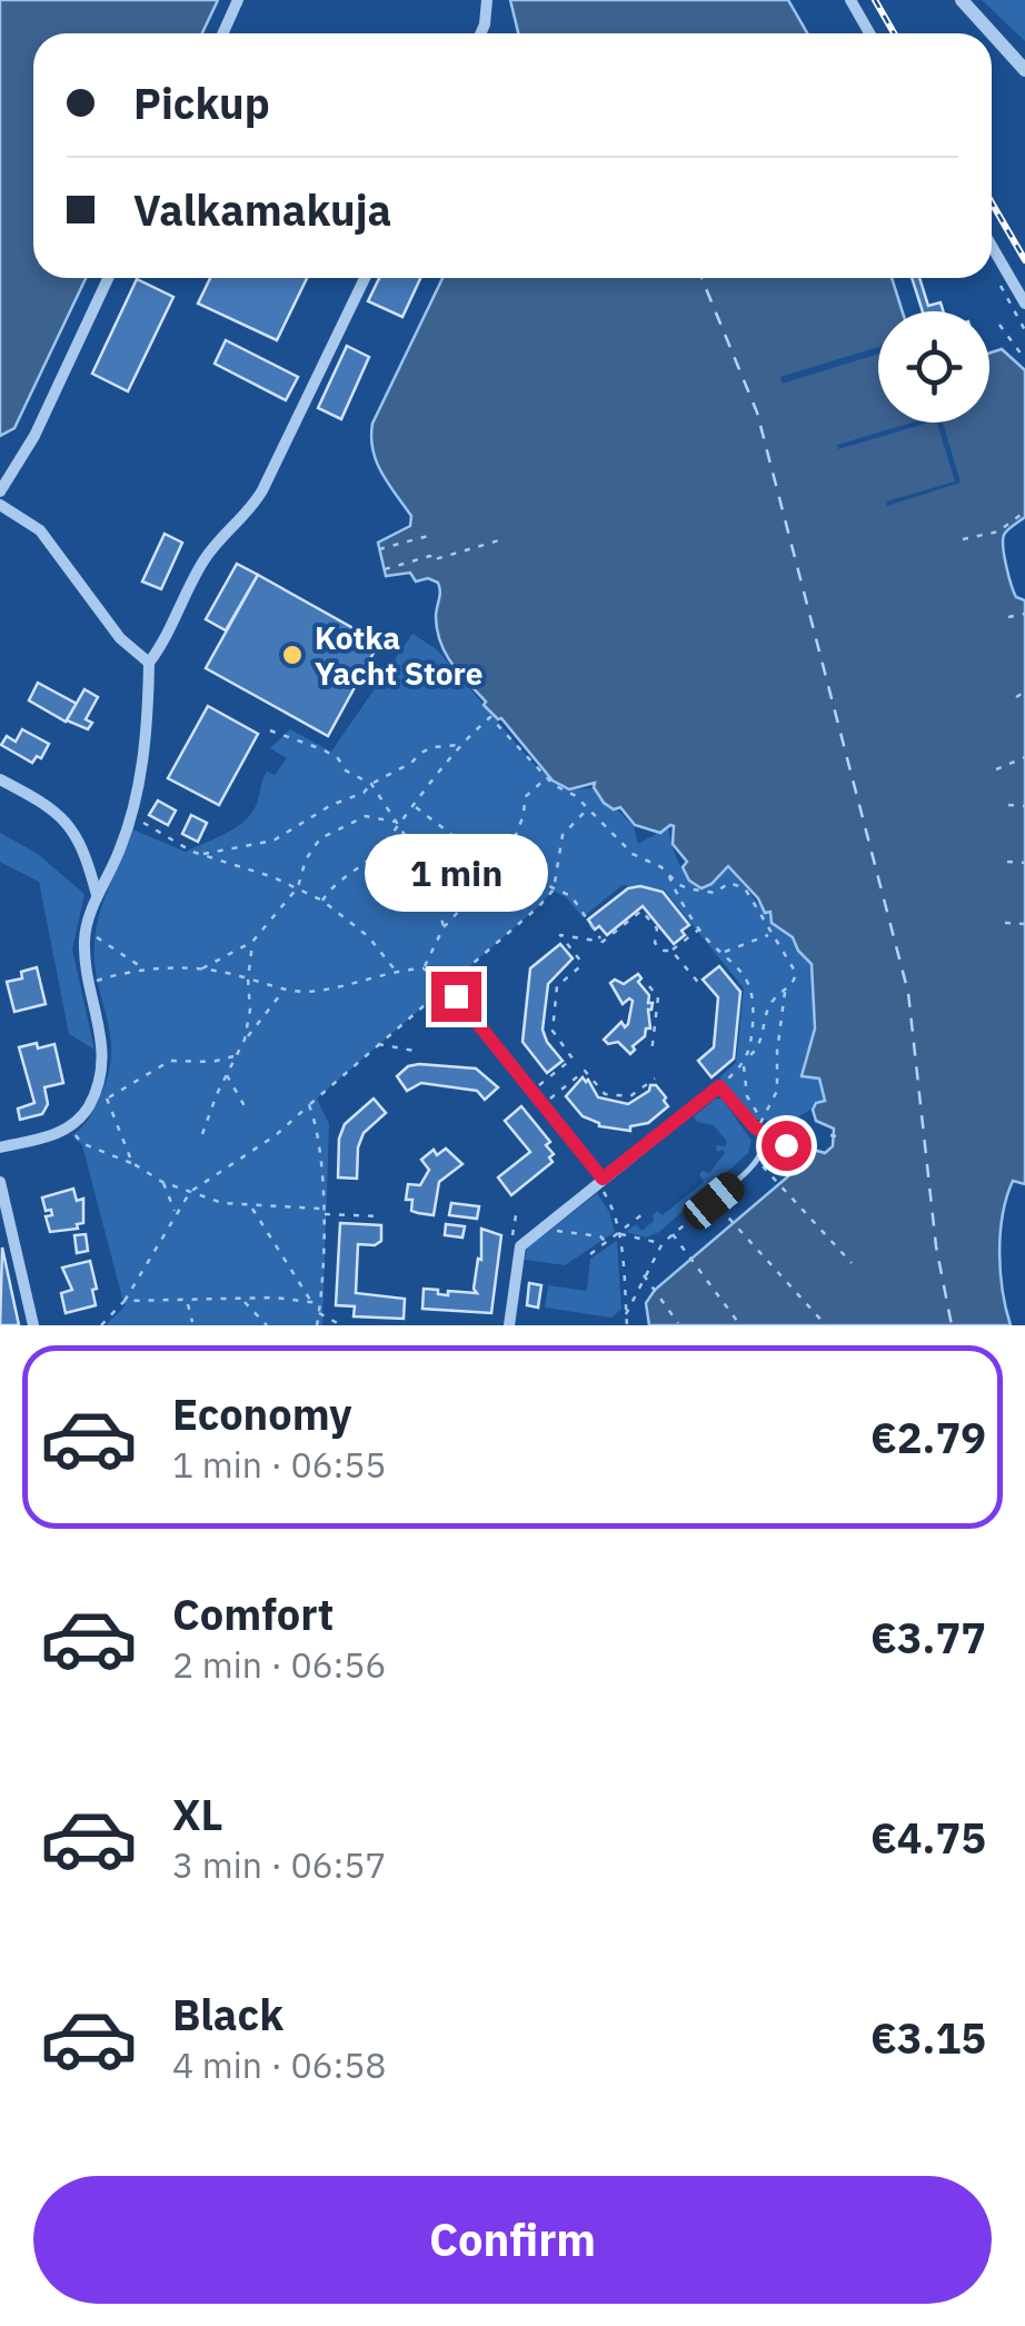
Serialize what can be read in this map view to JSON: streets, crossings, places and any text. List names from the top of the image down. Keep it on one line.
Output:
{"places":["Kotka Yacht Store"],"page":{"banner":["Pickup","Valkamakuja"],"bubble":"1 min","list":[{"name":"Economy","note":"1 min · 06:55","value":"€2.79"},{"name":"Comfort","note":"2 min · 06:56","value":"€3.77"},{"name":"XL","note":"3 min · 06:57","value":"€4.75"},{"name":"Black","note":"4 min · 06:58","value":"€3.15"}],"buttons":"Confirm"}}
